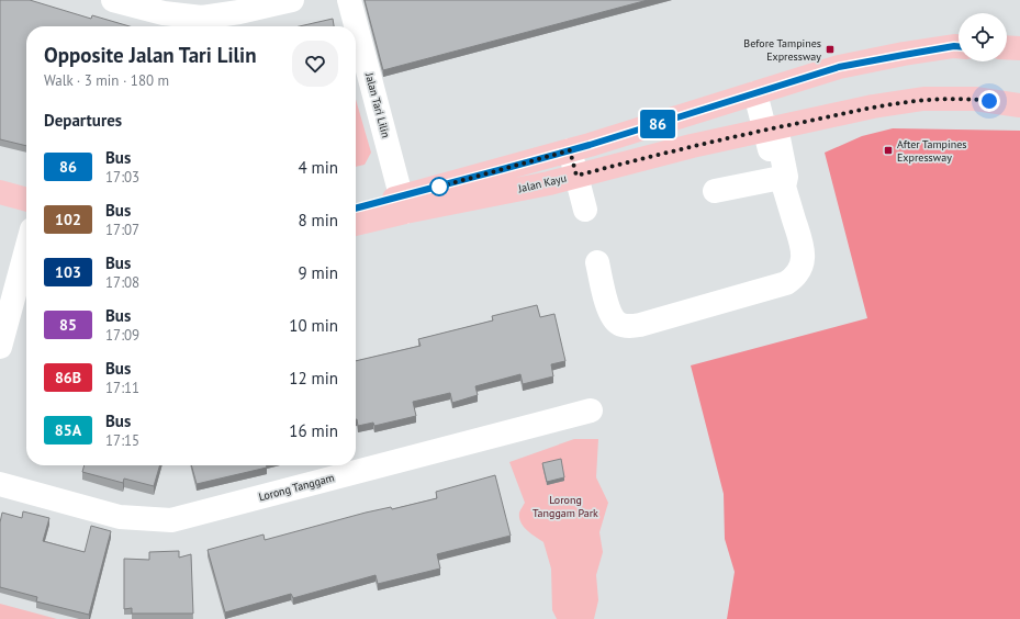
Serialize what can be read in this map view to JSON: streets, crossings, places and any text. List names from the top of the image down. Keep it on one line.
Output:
{"streets":{"main road":["Jalan Kayu"],"street":["Jalan Tari Lilin","Lorong Tanggam"]},"crossings":[["Jalan Tari Lilin","Jalan Kayu"]],"parks":["Lorong Tanggam Park"],"places":{"transit":["Before Tampines Expressway","After Tampines Expressway"]},"lines":["bus line 86"],"page":{"on_map":"86","heading":[["Opposite Jalan Tari Lilin","Walk · 3 min · 180 m"],"Departures"],"list":[{"mark":"86","name":"Bus","note":"17:03","value":"4 min"},{"mark":"102","name":"Bus","note":"17:07","value":"8 min"},{"mark":"103","name":"Bus","note":"17:08","value":"9 min"},{"mark":"85","name":"Bus","note":"17:09","value":"10 min"},{"mark":"86B","name":"Bus","note":"17:11","value":"12 min"},{"mark":"85A","name":"Bus","note":"17:15","value":"16 min"}]}}
